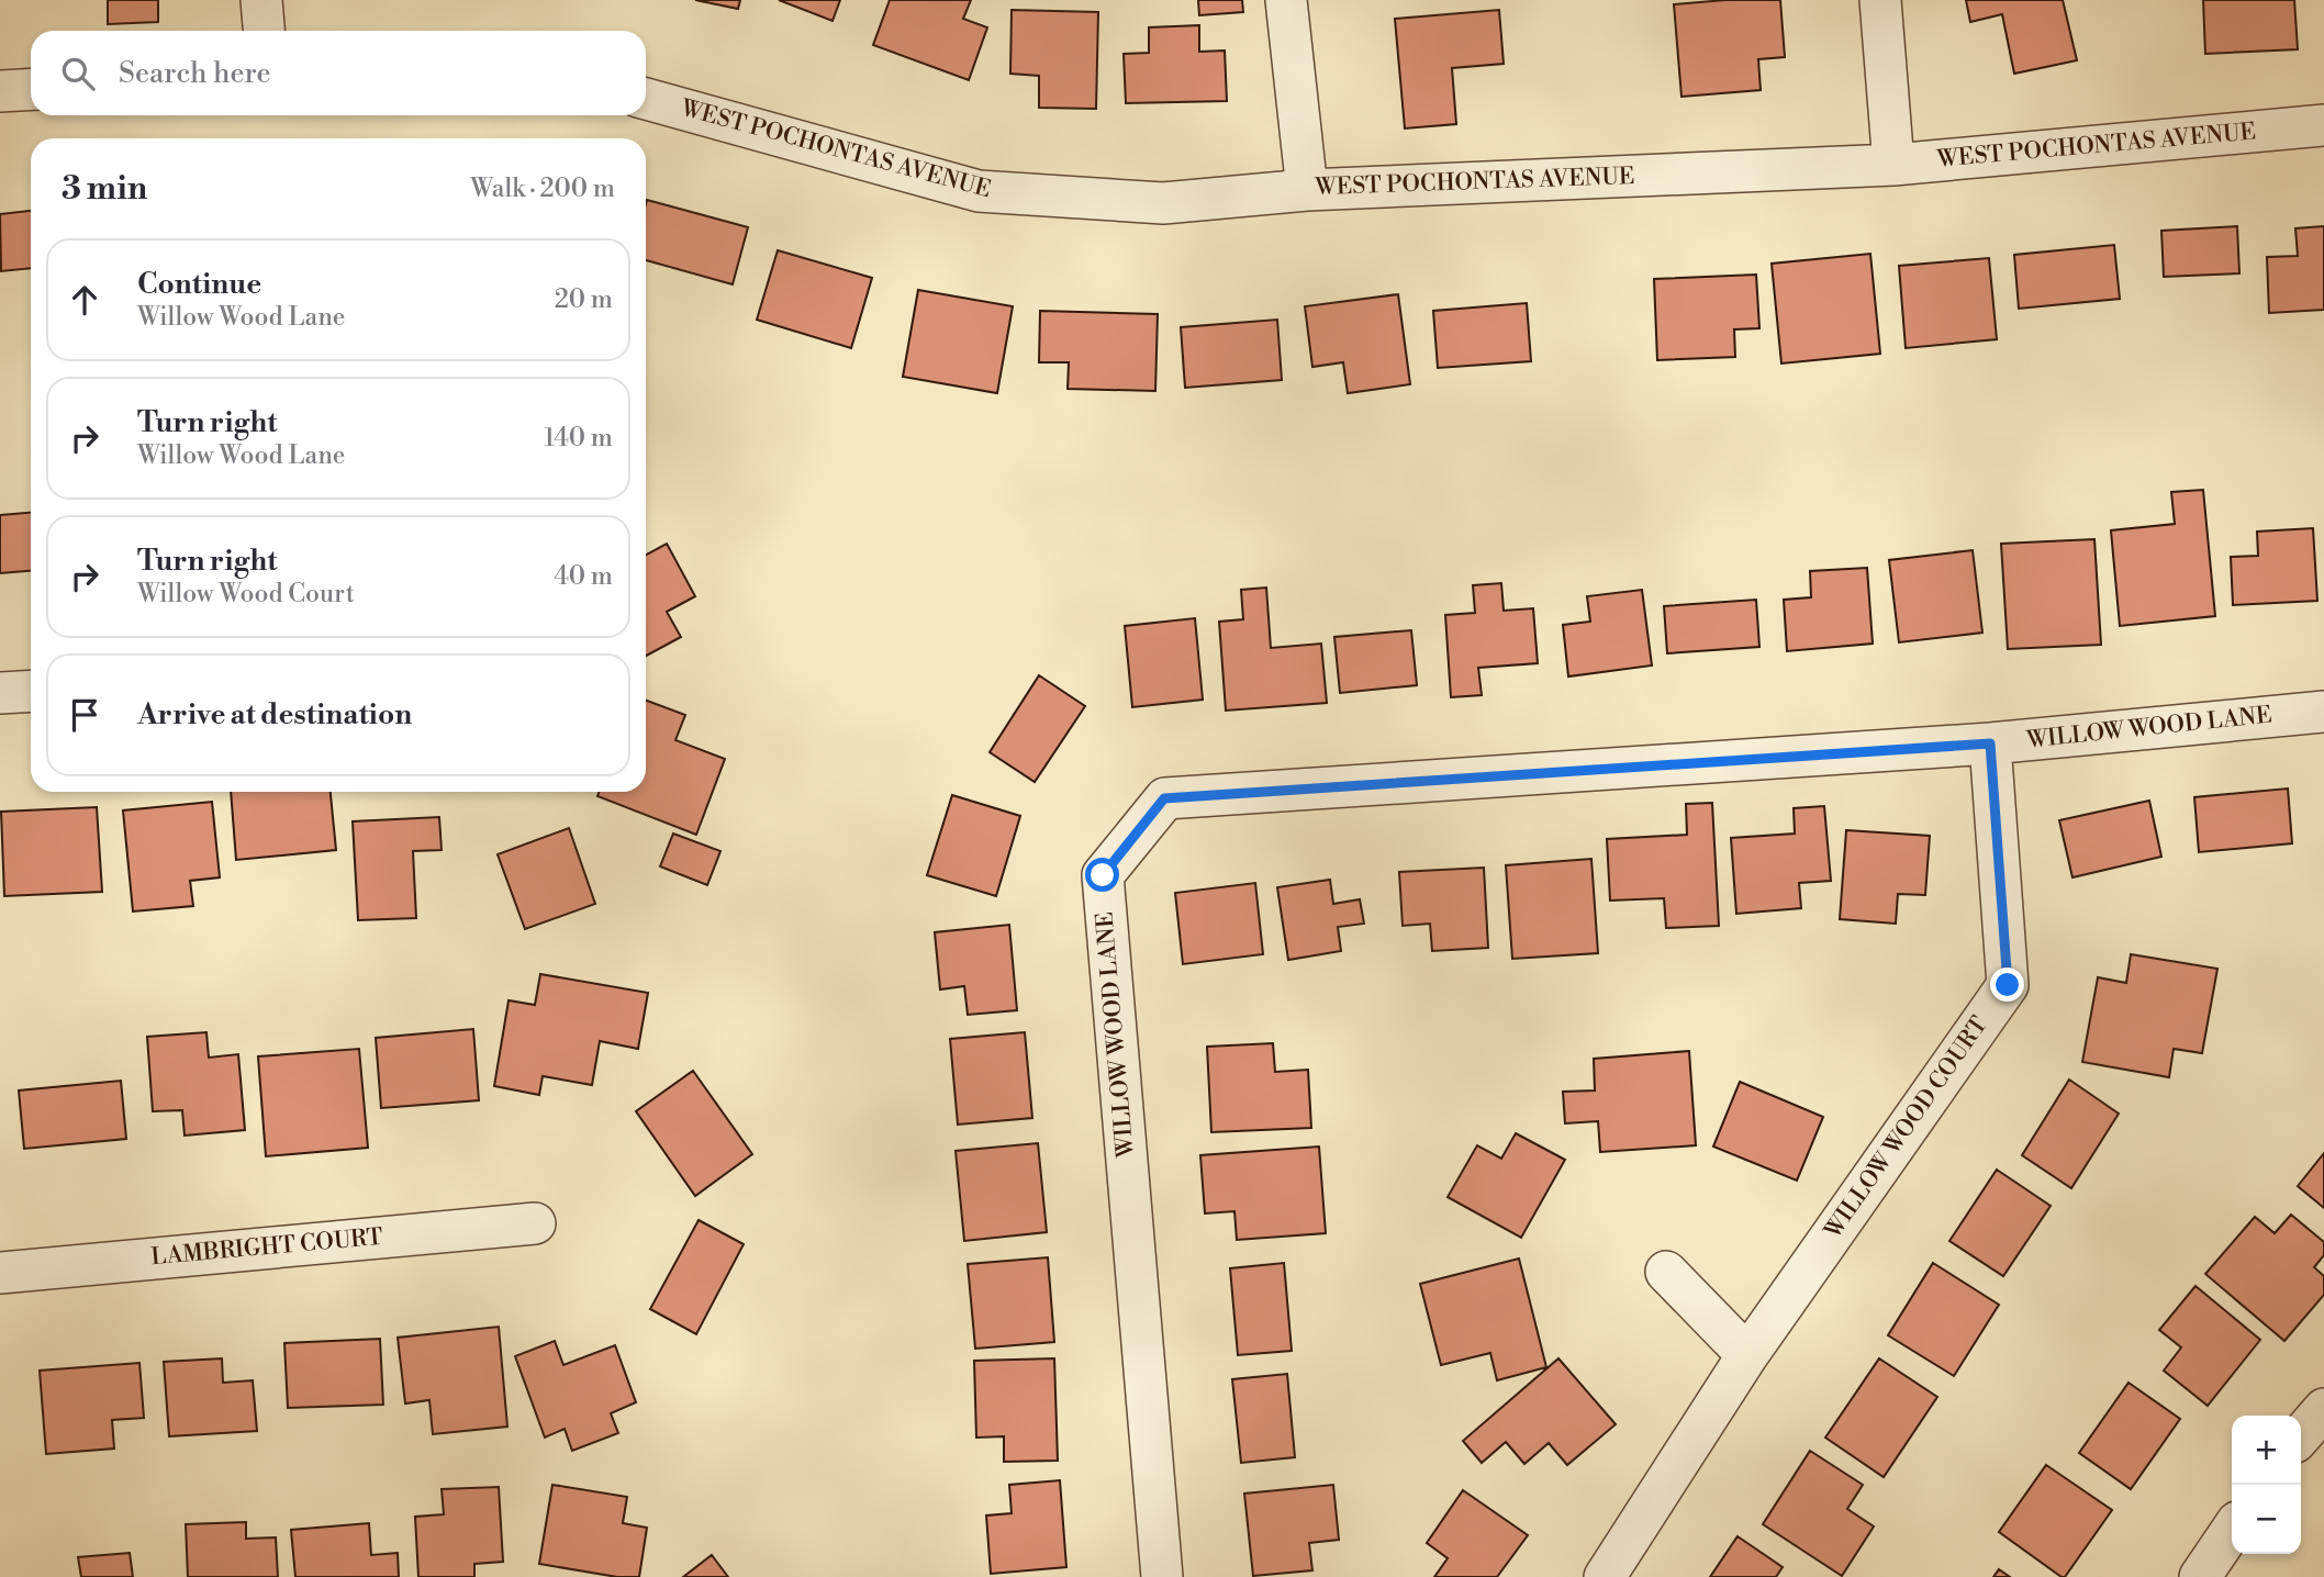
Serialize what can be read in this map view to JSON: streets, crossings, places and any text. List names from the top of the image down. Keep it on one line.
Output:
{"streets":{"street":["WEST POCHONTAS AVENUE","WILLOW WOOD LANE","WILLOW WOOD COURT","LAMBRIGHT COURT"]},"crossings":[["WILLOW WOOD LANE","WILLOW WOOD COURT"]],"page":{"search":"Search here","heading":["3 min","Walk · 200 m"],"list":[["Continue","Willow Wood Lane","20 m"],["Turn right","Willow Wood Lane","140 m"],["Turn right","Willow Wood Court","40 m"],"Arrive at destination"],"map_buttons":["+","−"]}}
